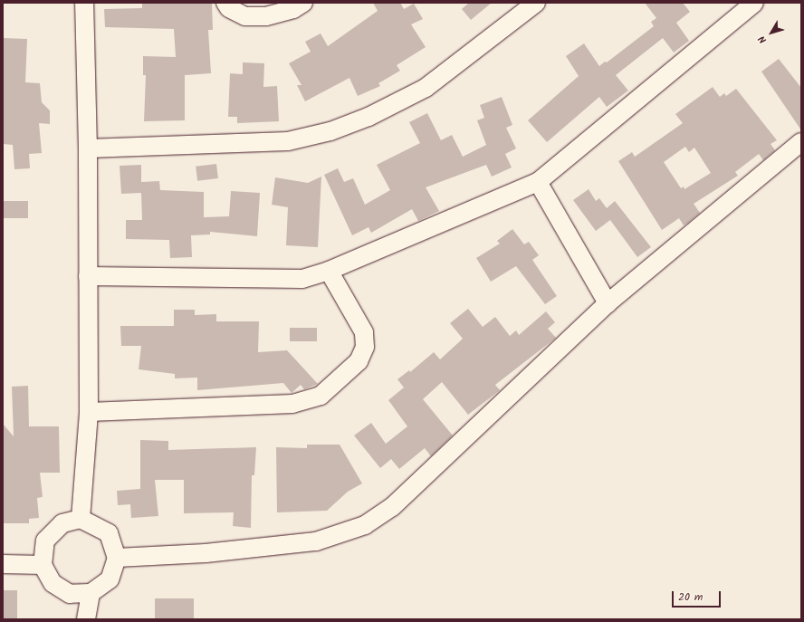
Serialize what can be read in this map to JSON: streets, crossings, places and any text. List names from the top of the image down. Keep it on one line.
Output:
{"scale_bar":"20 m","north":"bottom left"}
